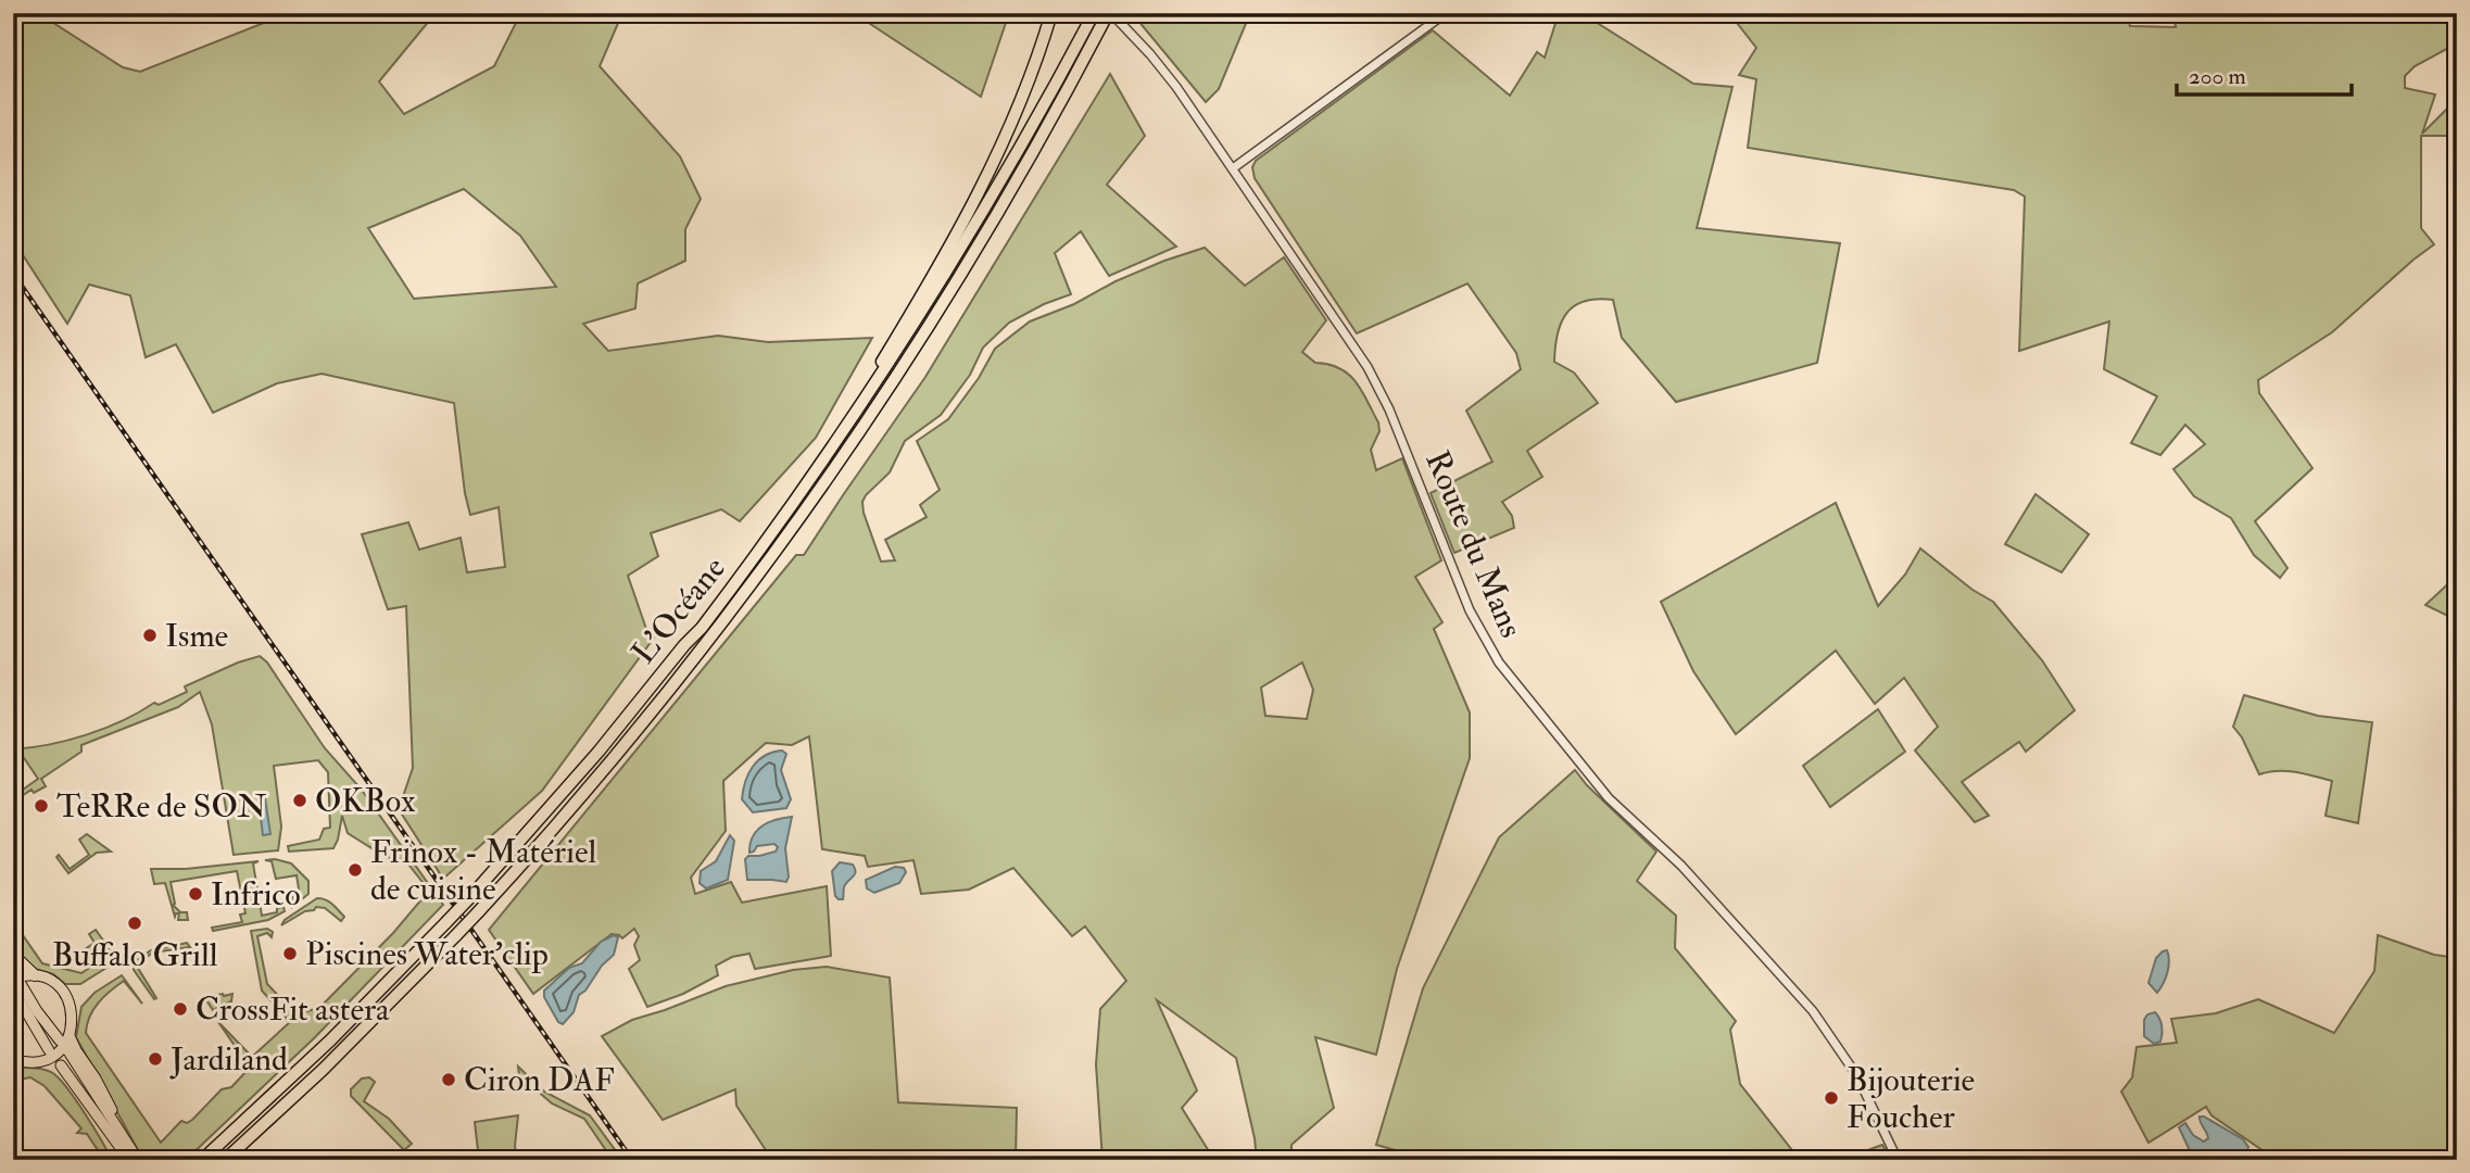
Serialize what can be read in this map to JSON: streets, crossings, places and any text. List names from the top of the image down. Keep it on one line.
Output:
{"streets":{"highway":["L’Océane"],"street":["Route du Mans"]},"crossings":[["Route du Mans","L’Océane"]],"places":["Isme","OKBox","TeRRe de SON","Frinox - Matériel de cuisine","Infrico","Buffalo Grill","Piscines Water'clip","CrossFit astera","Jardiland","Ciron DAF","Bijouterie Foucher"],"scale_bar":"200 m"}
